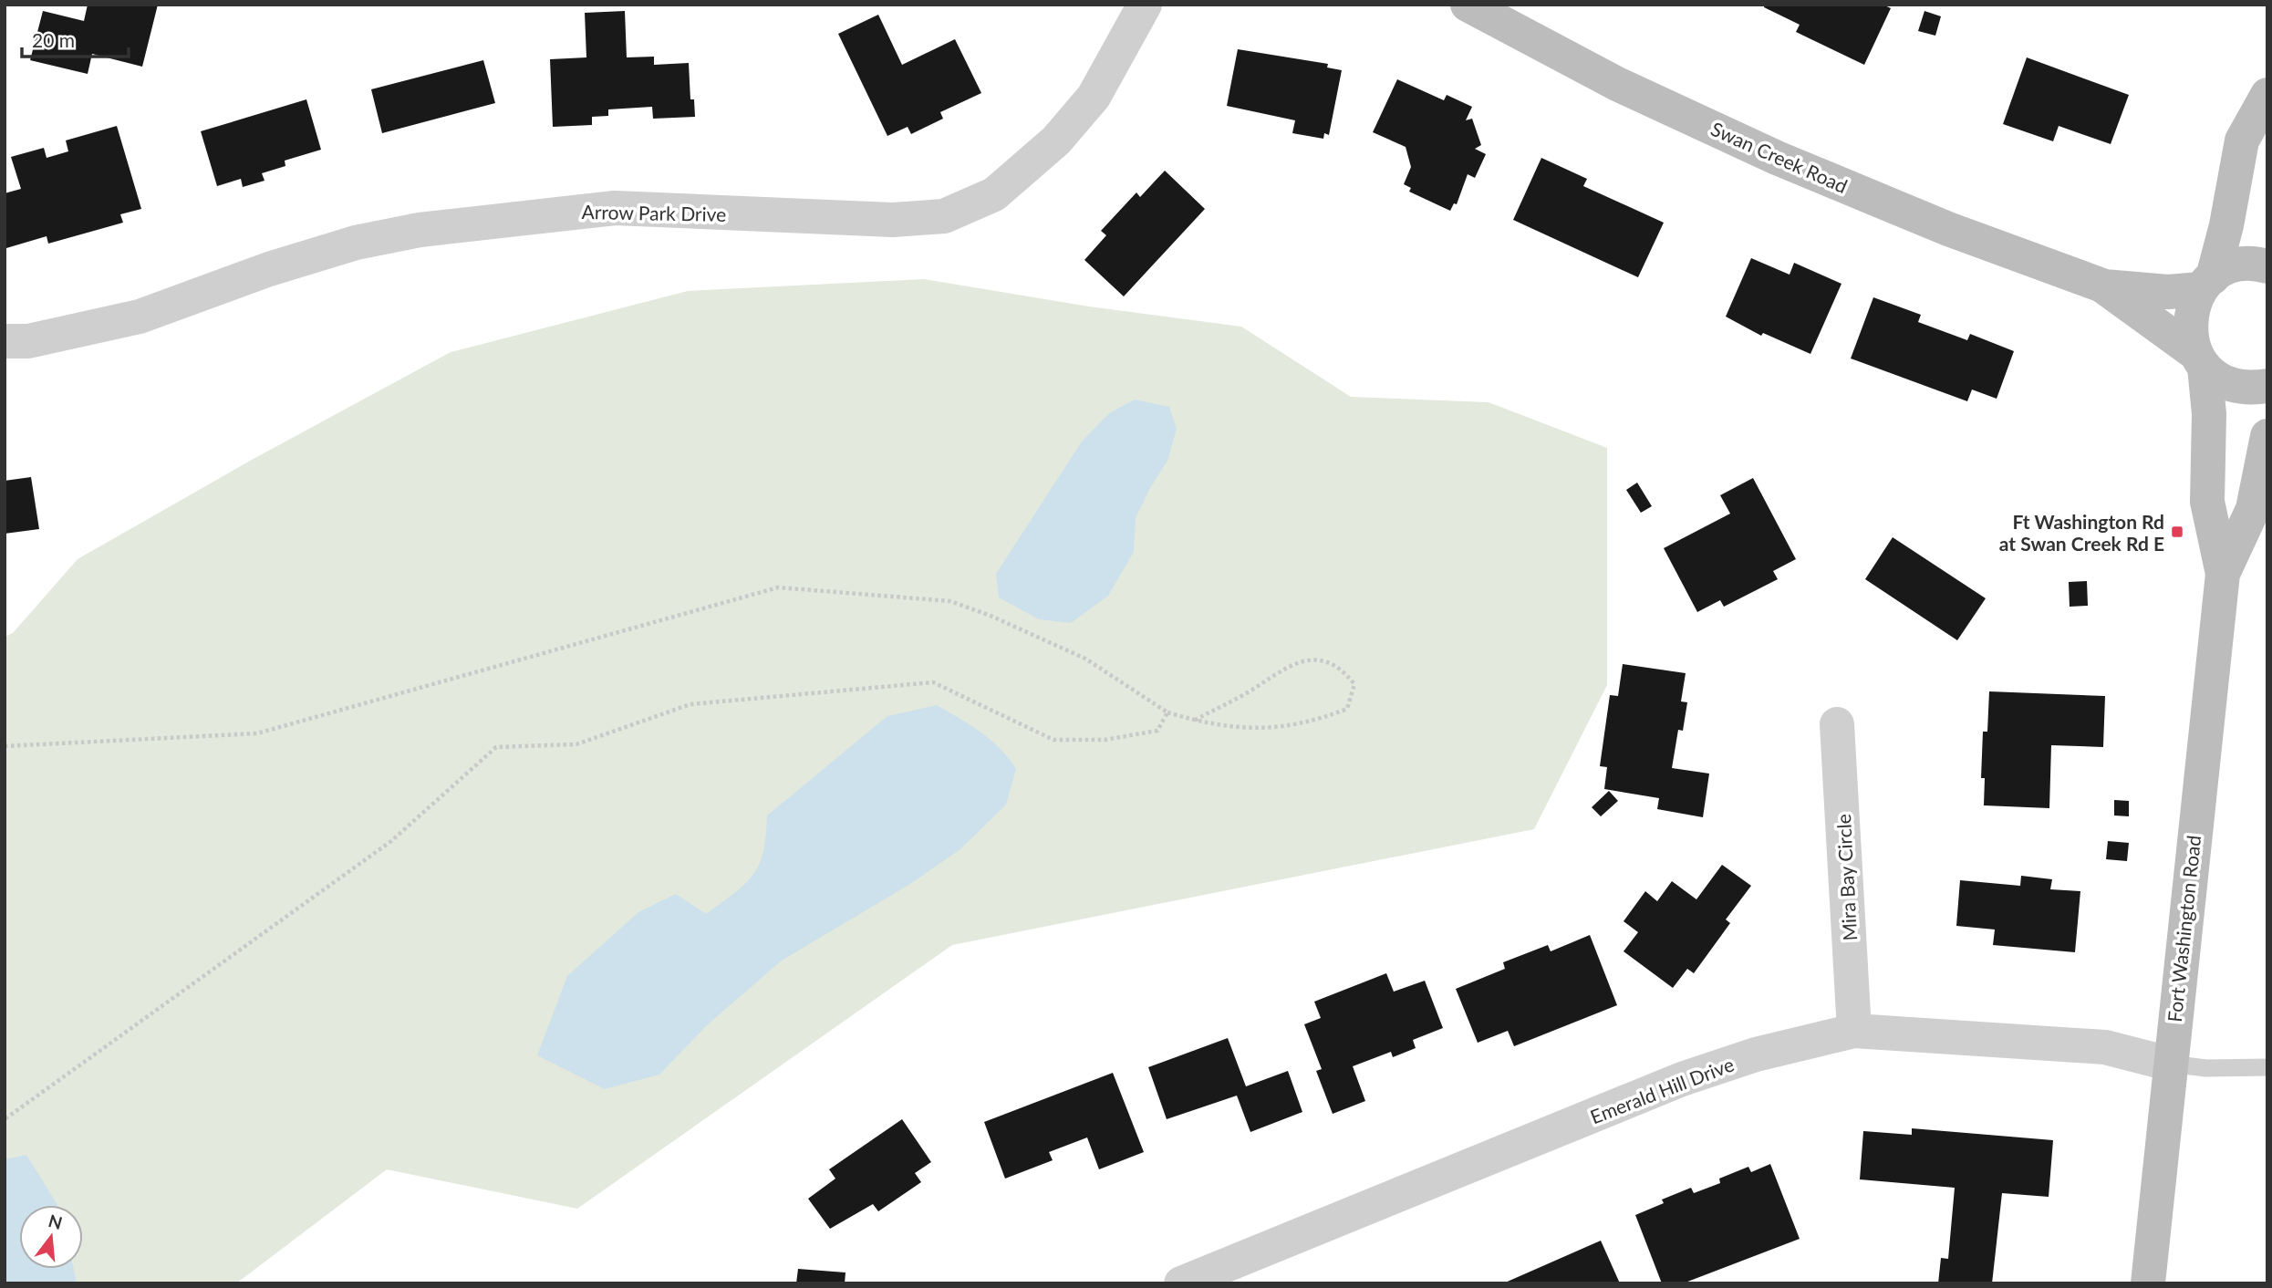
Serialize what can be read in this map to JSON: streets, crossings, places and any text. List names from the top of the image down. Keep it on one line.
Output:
{"streets":{"main road":["Swan Creek Road","Fort Washington Road"],"street":["Arrow Park Drive","Mira Bay Circle","Emerald Hill Drive"]},"crossings":[["Swan Creek Road","Fort Washington Road"],["Mira Bay Circle","Emerald Hill Drive"],["Fort Washington Road","Emerald Hill Drive"]],"places":{"transit":["Ft Washington Rd at Swan Creek Rd E"]},"scale_bar":"20 m","north":"top"}
